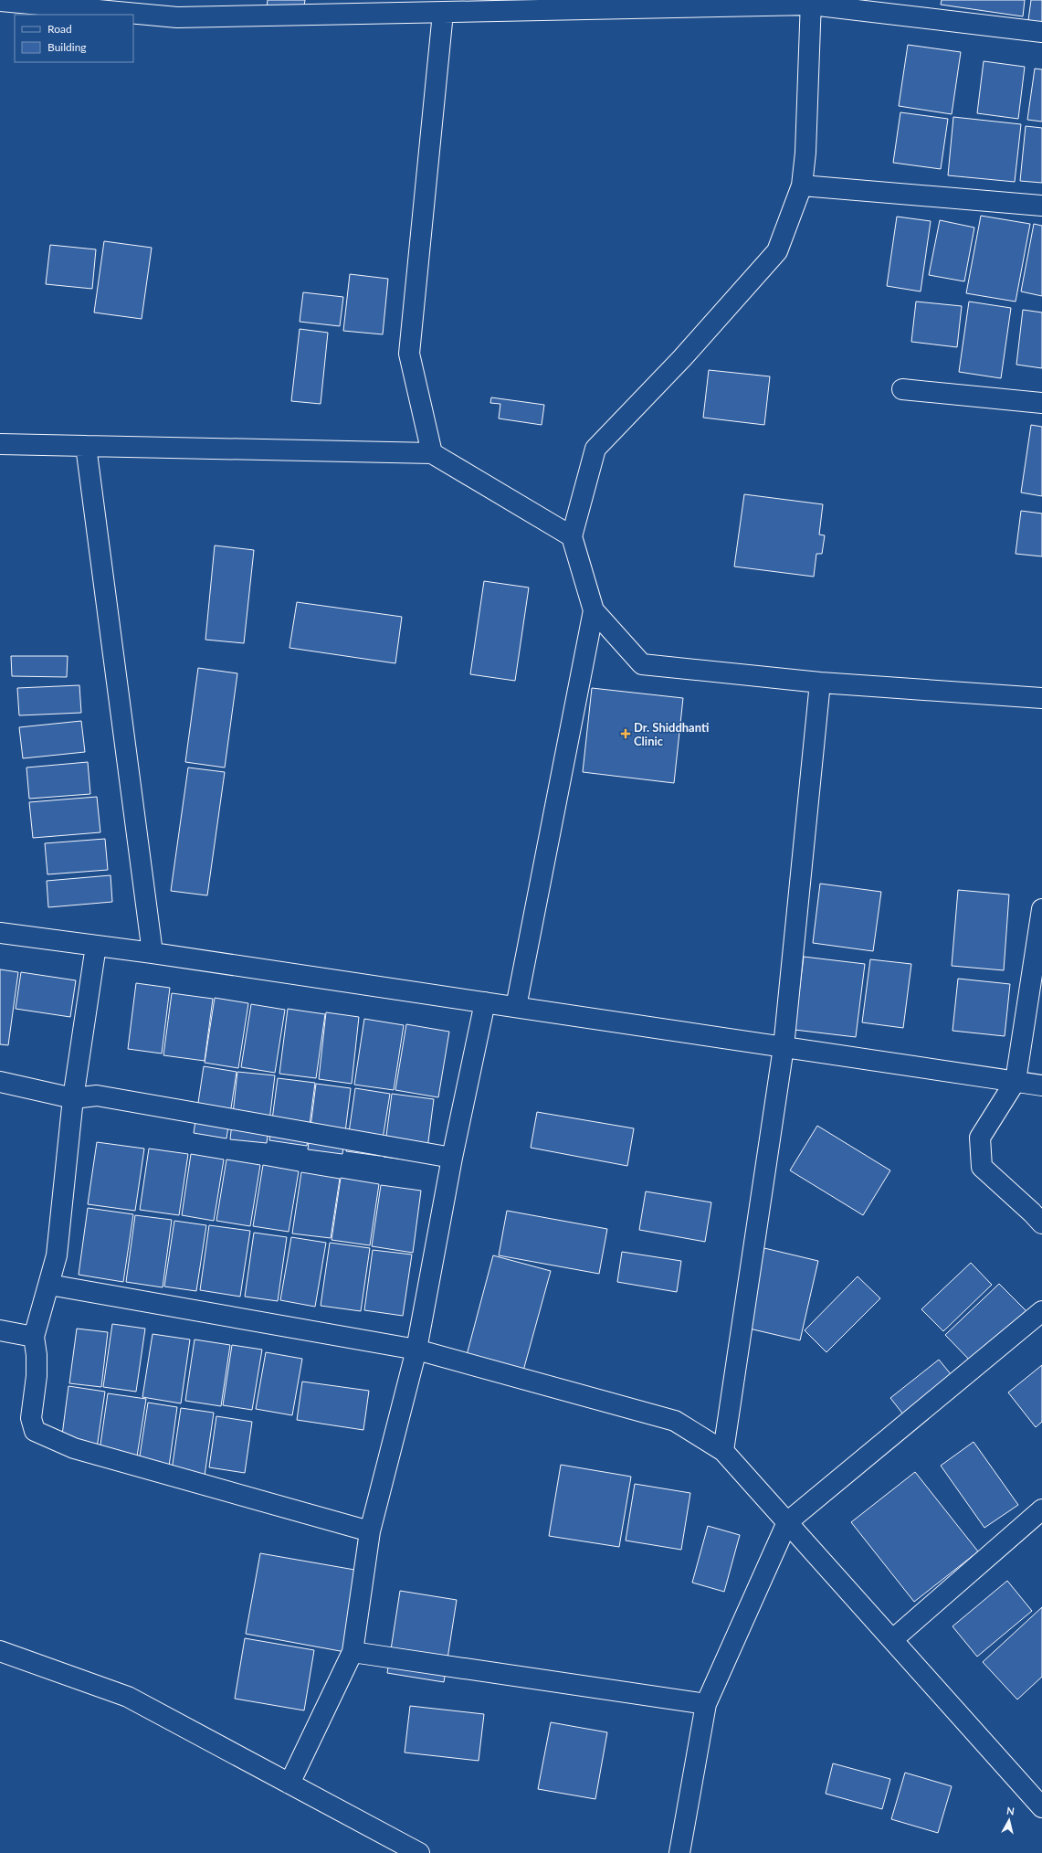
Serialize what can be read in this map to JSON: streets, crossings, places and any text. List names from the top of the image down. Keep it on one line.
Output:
{"places":{"health":["Dr. Shiddhanti Clinic"]},"legend":["Road","Building"],"north":"top"}
